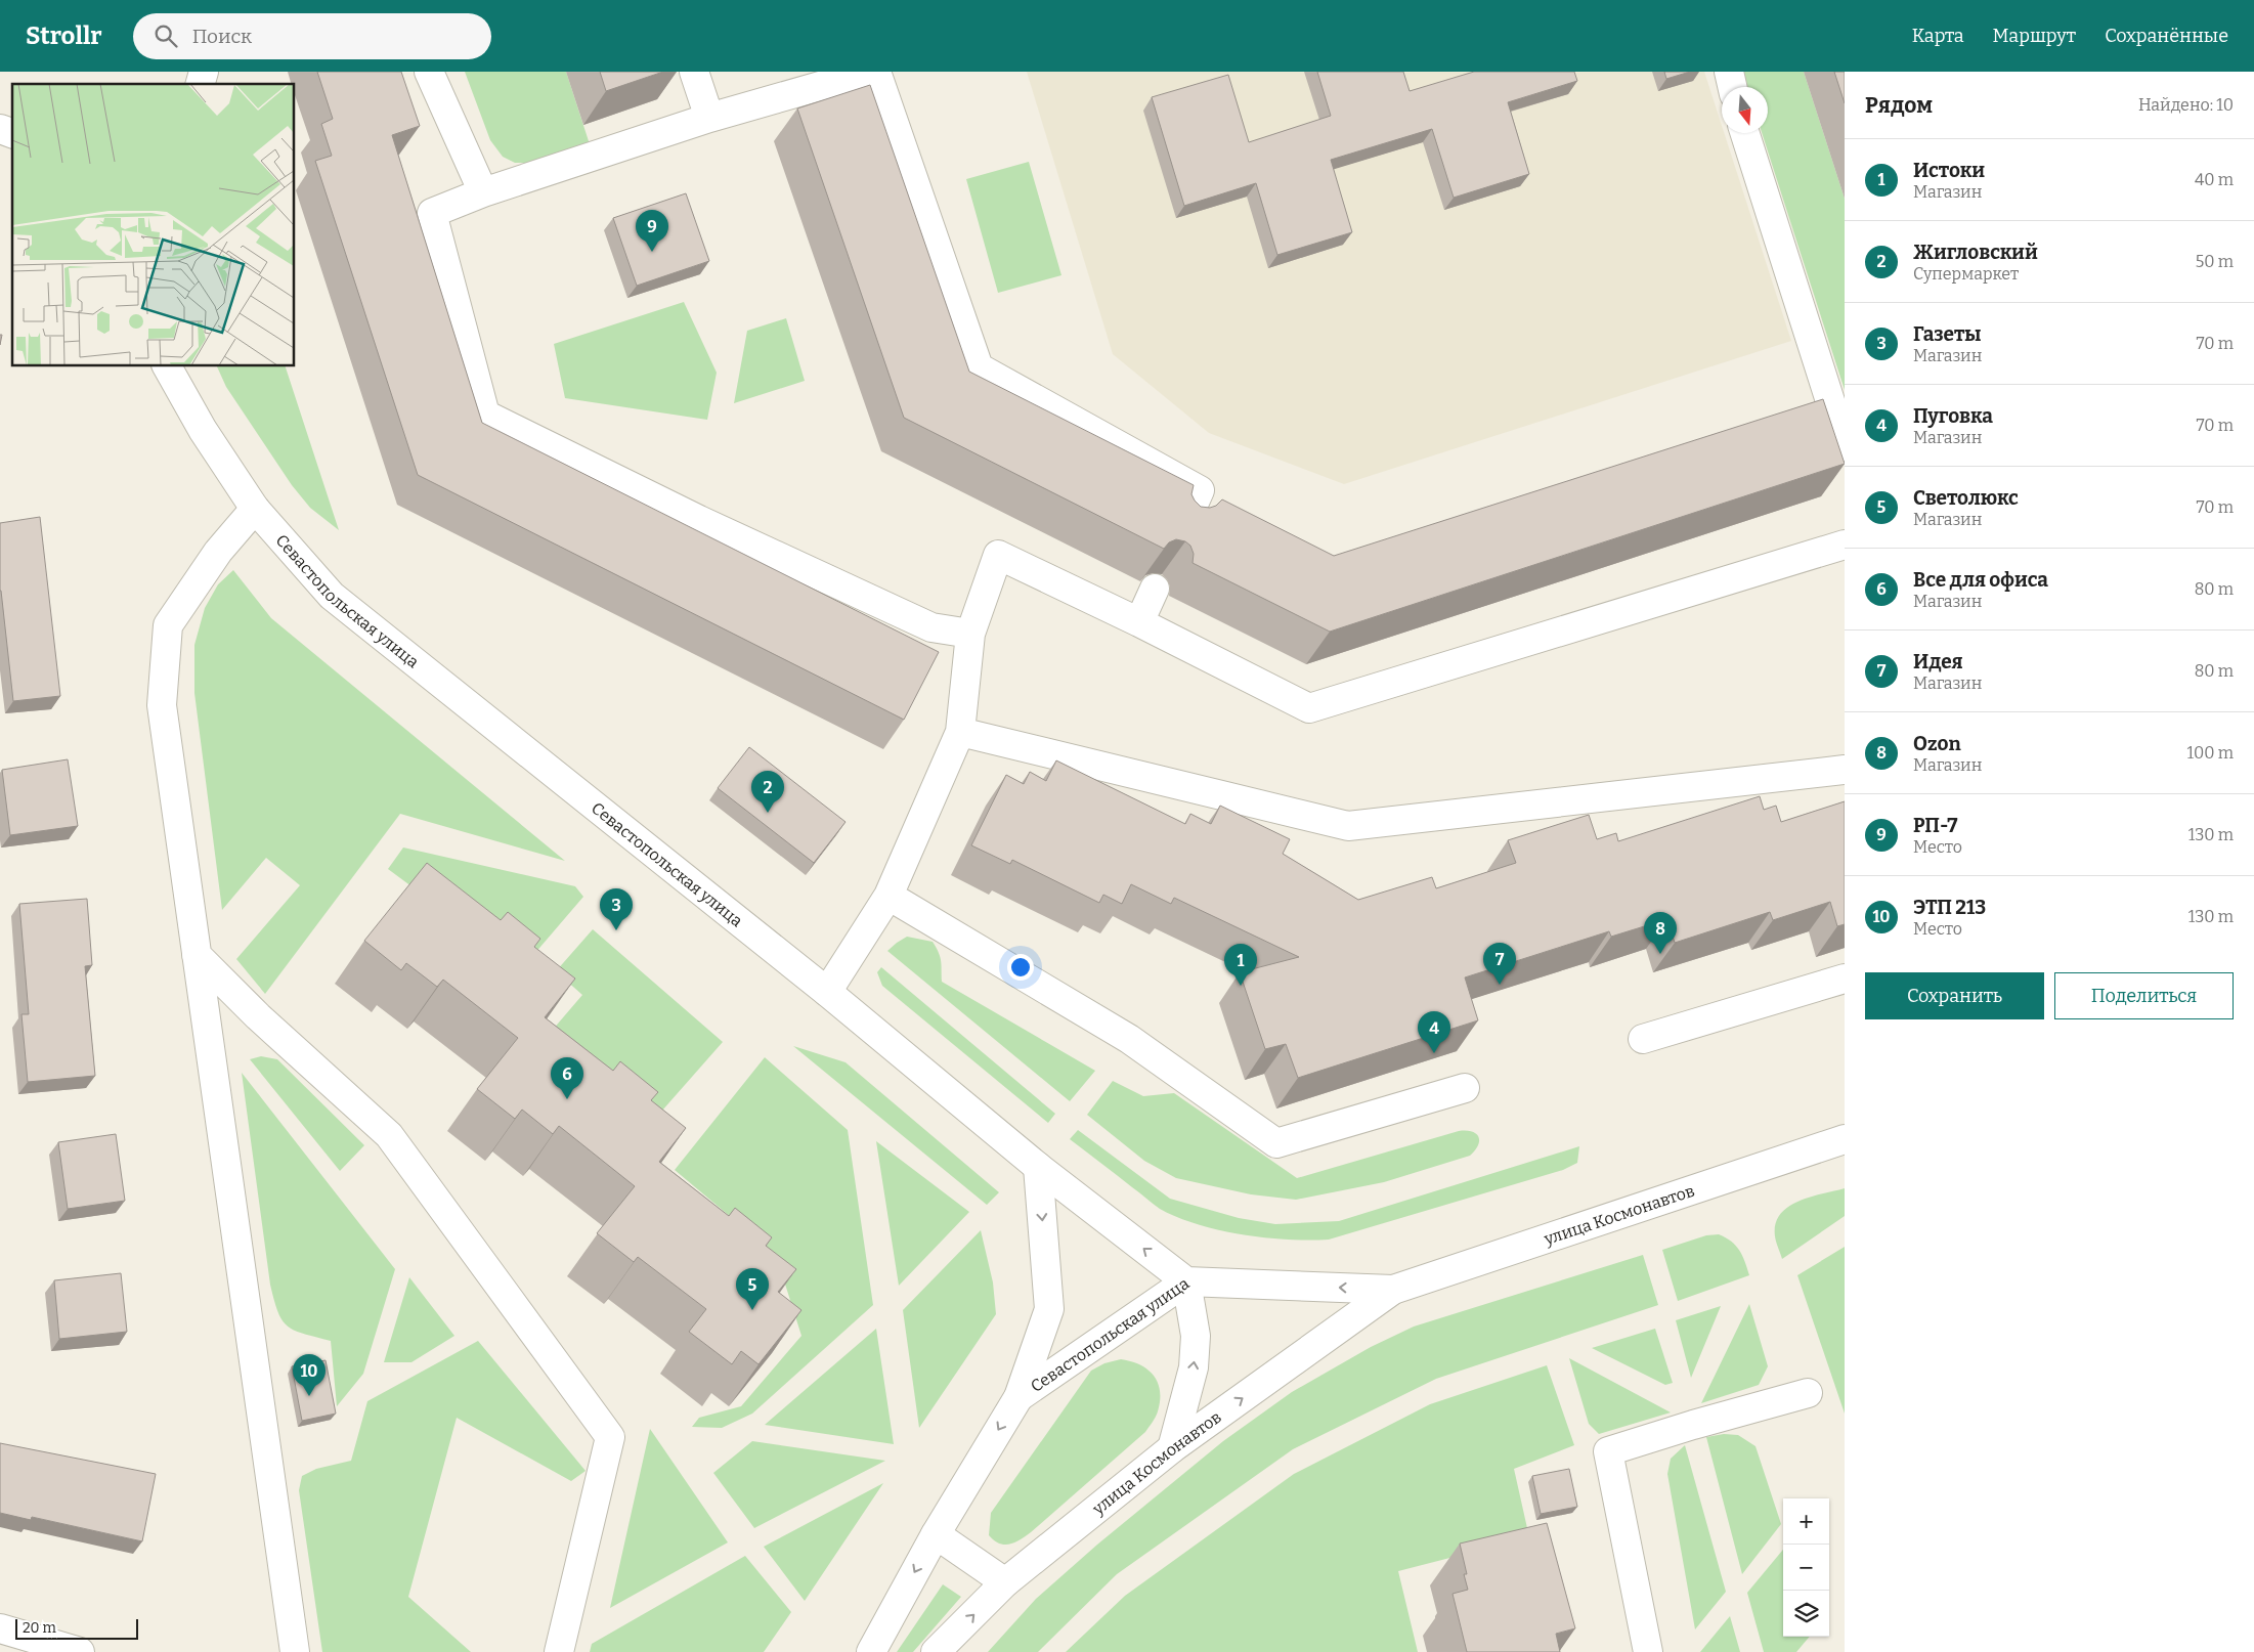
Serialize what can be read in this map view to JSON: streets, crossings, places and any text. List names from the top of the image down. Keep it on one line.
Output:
{"streets":{"main road":["Севастопольская улица","улица Космонавтов"]},"crossings":[["Севастопольская улица","улица Космонавтов"]],"scale_bar":"20 m","north":"bottom","page":{"header":"Strollr","search":"Поиск","nav":["Карта","Маршрут","Сохранённые"],"heading":["Рядом","Найдено: 10"],"list":[{"mark":"1","name":"Истоки","note":"Магазин","value":"40 m"},{"mark":"2","name":"Жигловский","note":"Супермаркет","value":"50 m"},{"mark":"3","name":"Газеты","note":"Магазин","value":"70 m"},{"mark":"4","name":"Пуговка","note":"Магазин","value":"70 m"},{"mark":"5","name":"Светолюкс","note":"Магазин","value":"70 m"},{"mark":"6","name":"Все для офиса","note":"Магазин","value":"80 m"},{"mark":"7","name":"Идея","note":"Магазин","value":"80 m"},{"mark":"8","name":"Ozon","note":"Магазин","value":"100 m"},{"mark":"9","name":"РП-7","note":"Место","value":"130 m"},{"mark":"10","name":"ЭТП 213","note":"Место","value":"130 m"}],"pins":["9","2","3","8","7","1","4","6","5","10"],"buttons":["Сохранить","Поделиться"],"map_buttons":["+","−"],"scale":"20 m"}}
